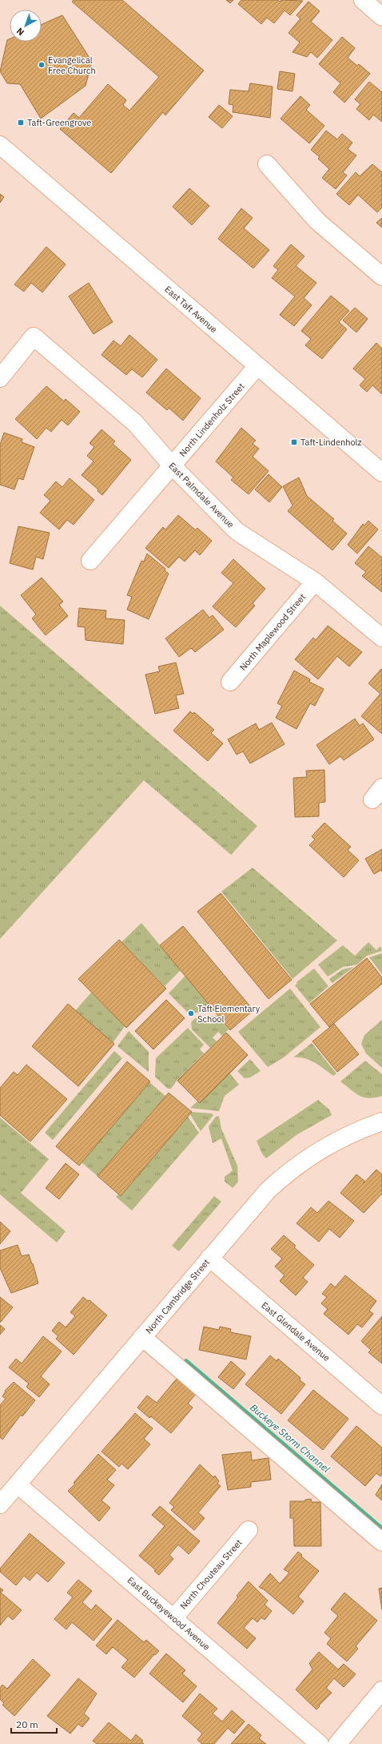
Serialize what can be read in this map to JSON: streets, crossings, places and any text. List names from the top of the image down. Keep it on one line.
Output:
{"streets":{"street":["East Taft Avenue","North Lindenholz Street","East Palmdale Avenue","North Maplewood Street","North Cambridge Street","East Glendale Avenue","North Chouteau Street","East Buckeyewood Avenue"]},"crossings":[["East Taft Avenue","North Lindenholz Street"],["North Lindenholz Street","East Palmdale Avenue"],["East Palmdale Avenue","North Maplewood Street"],["North Cambridge Street","East Glendale Avenue"],["North Cambridge Street","East Buckeyewood Avenue"],["North Chouteau Street","East Buckeyewood Avenue"]],"water":["Buckeye Storm Channel"],"places":{"other":["Evangelical Free Church","Taft Elementary School"],"transit":["Taft-Greengrove","Taft-Lindenholz"]},"scale_bar":"20 m","north":"bottom left"}
